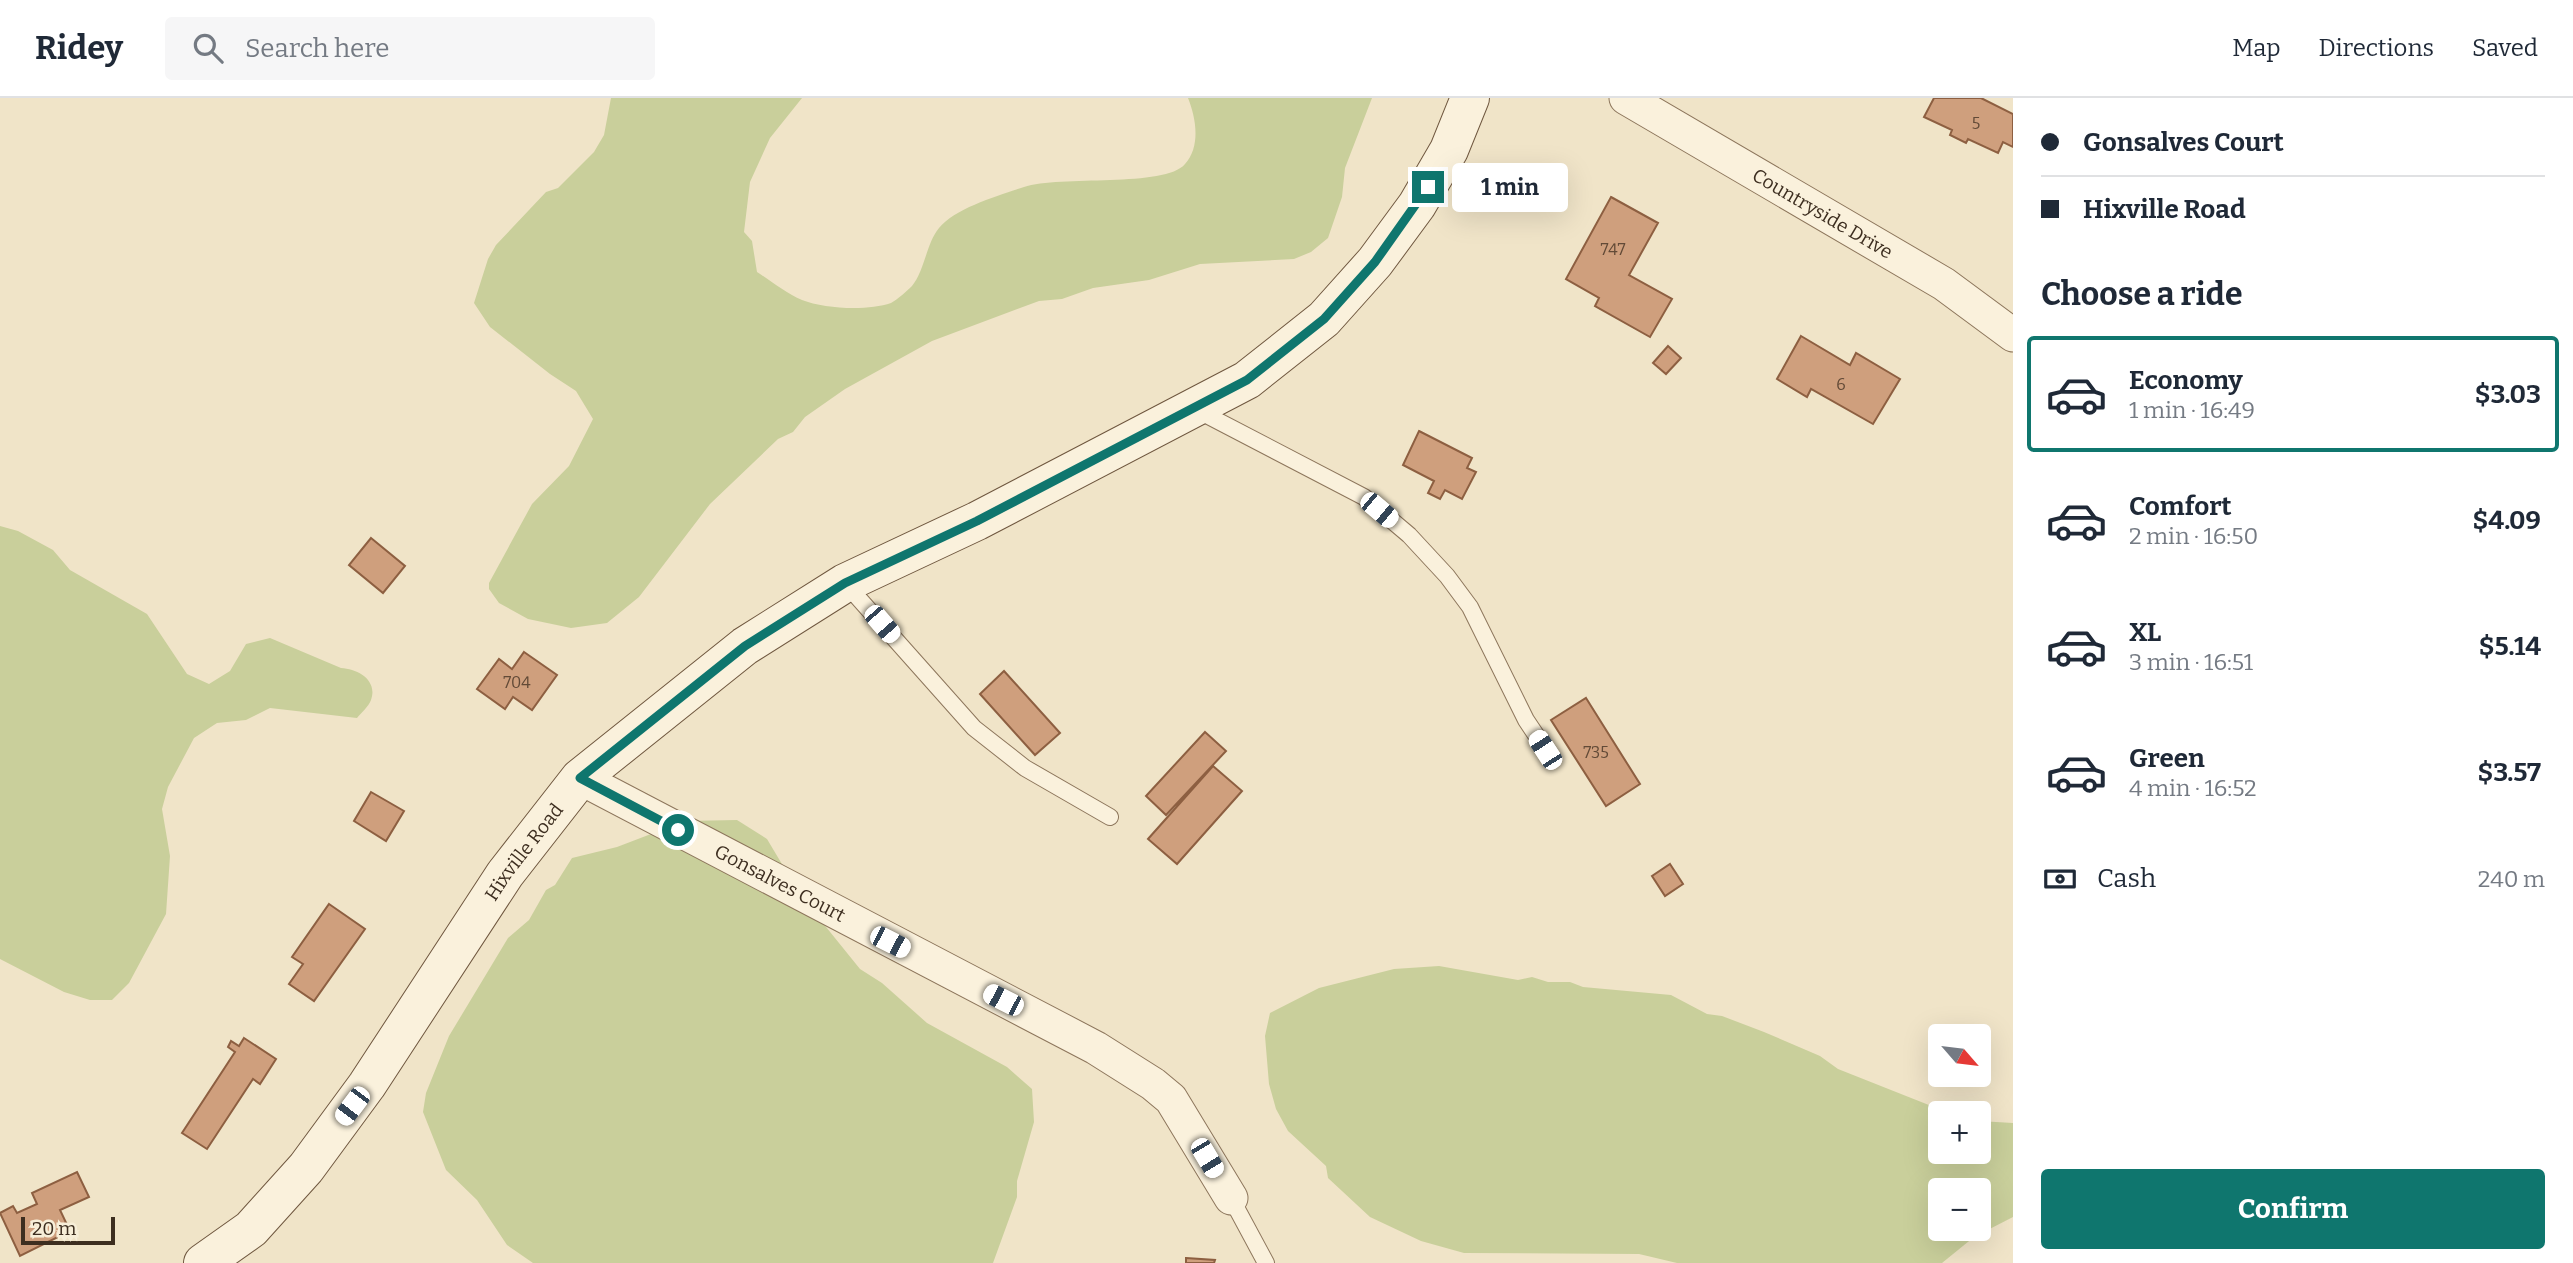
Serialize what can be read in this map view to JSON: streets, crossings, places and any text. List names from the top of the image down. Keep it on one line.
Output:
{"streets":{"street":["Countryside Drive","Hixville Road","Gonsalves Court"]},"crossings":[["Hixville Road","Gonsalves Court"]],"house_numbers":["5","747","6","704","735"],"scale_bar":"20 m","north":"bottom right","page":{"header":"Ridey","search":"Search here","nav":["Map","Directions","Saved"],"banner":["Gonsalves Court","Hixville Road"],"bubble":"1 min","heading":"Choose a ride","list":[{"name":"Economy","note":"1 min · 16:49","value":"$3.03"},{"name":"Comfort","note":"2 min · 16:50","value":"$4.09"},{"name":"XL","note":"3 min · 16:51","value":"$5.14"},{"name":"Green","note":"4 min · 16:52","value":"$3.57"}],"pay":["Cash","240 m"],"map_buttons":["+","−"],"buttons":"Confirm","scale":"20 m"}}
